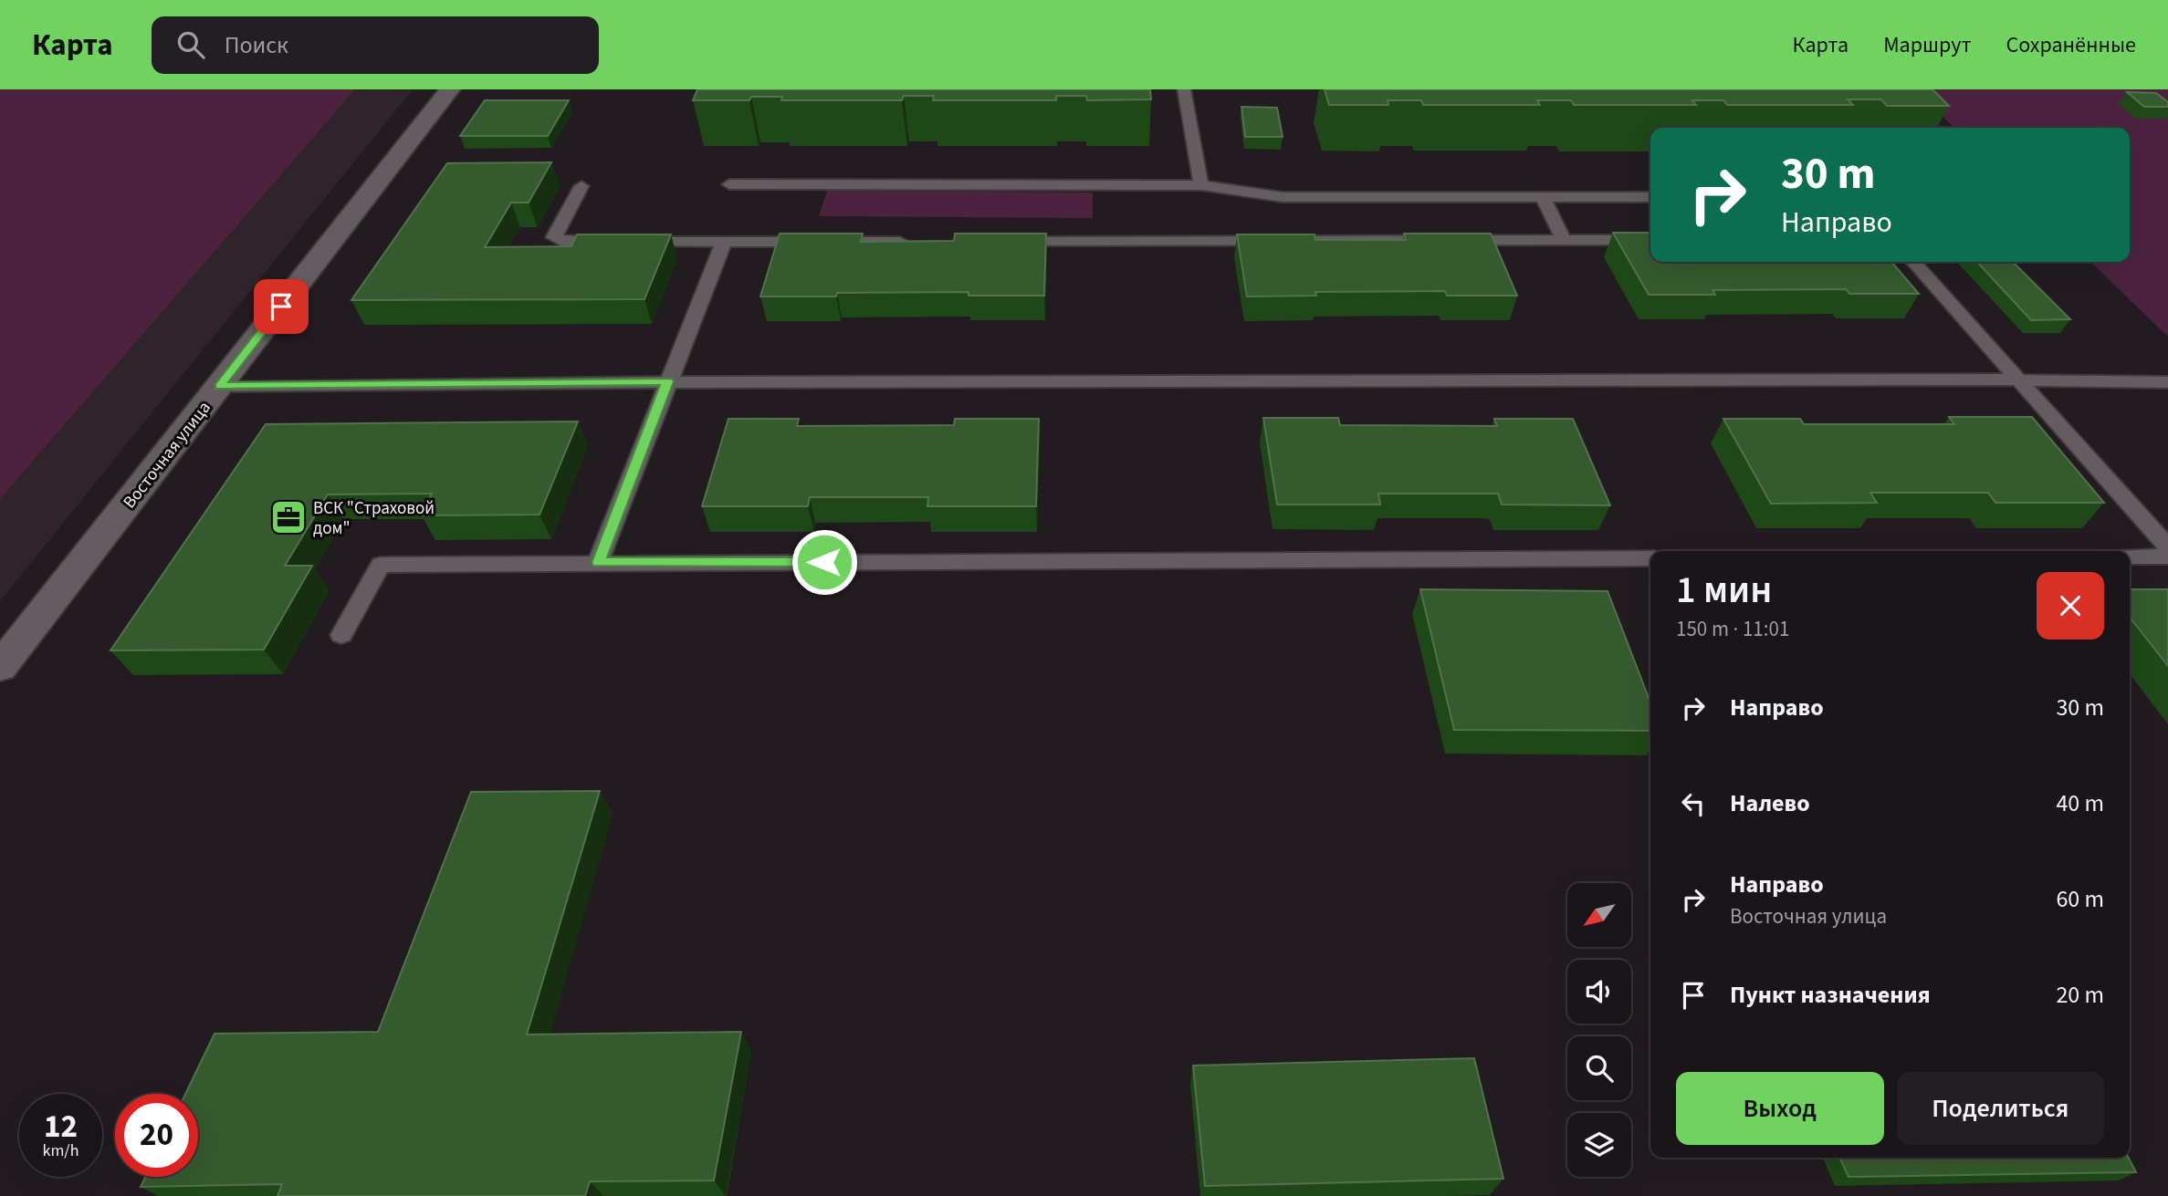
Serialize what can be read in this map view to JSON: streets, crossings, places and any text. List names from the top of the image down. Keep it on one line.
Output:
{"streets":{"street":["Восточная улица"]},"places":{"office":["ВСК \"Страховой дом\""]},"north":"bottom left","page":{"header":"Карта","search":"Поиск","nav":["Карта","Маршрут","Сохранённые"],"turn":["30 m","Направо"],"heading":["1 мин","150 m · 11:01"],"list":[{"name":"Направо","value":"30 m"},{"name":"Налево","value":"40 m"},{"name":"Направо","note":"Восточная улица","value":"60 m"},{"name":"Пункт назначения","value":"20 m"}],"buttons":["Выход","Поделиться"],"speed":"12 km/h","limit":"20"}}
